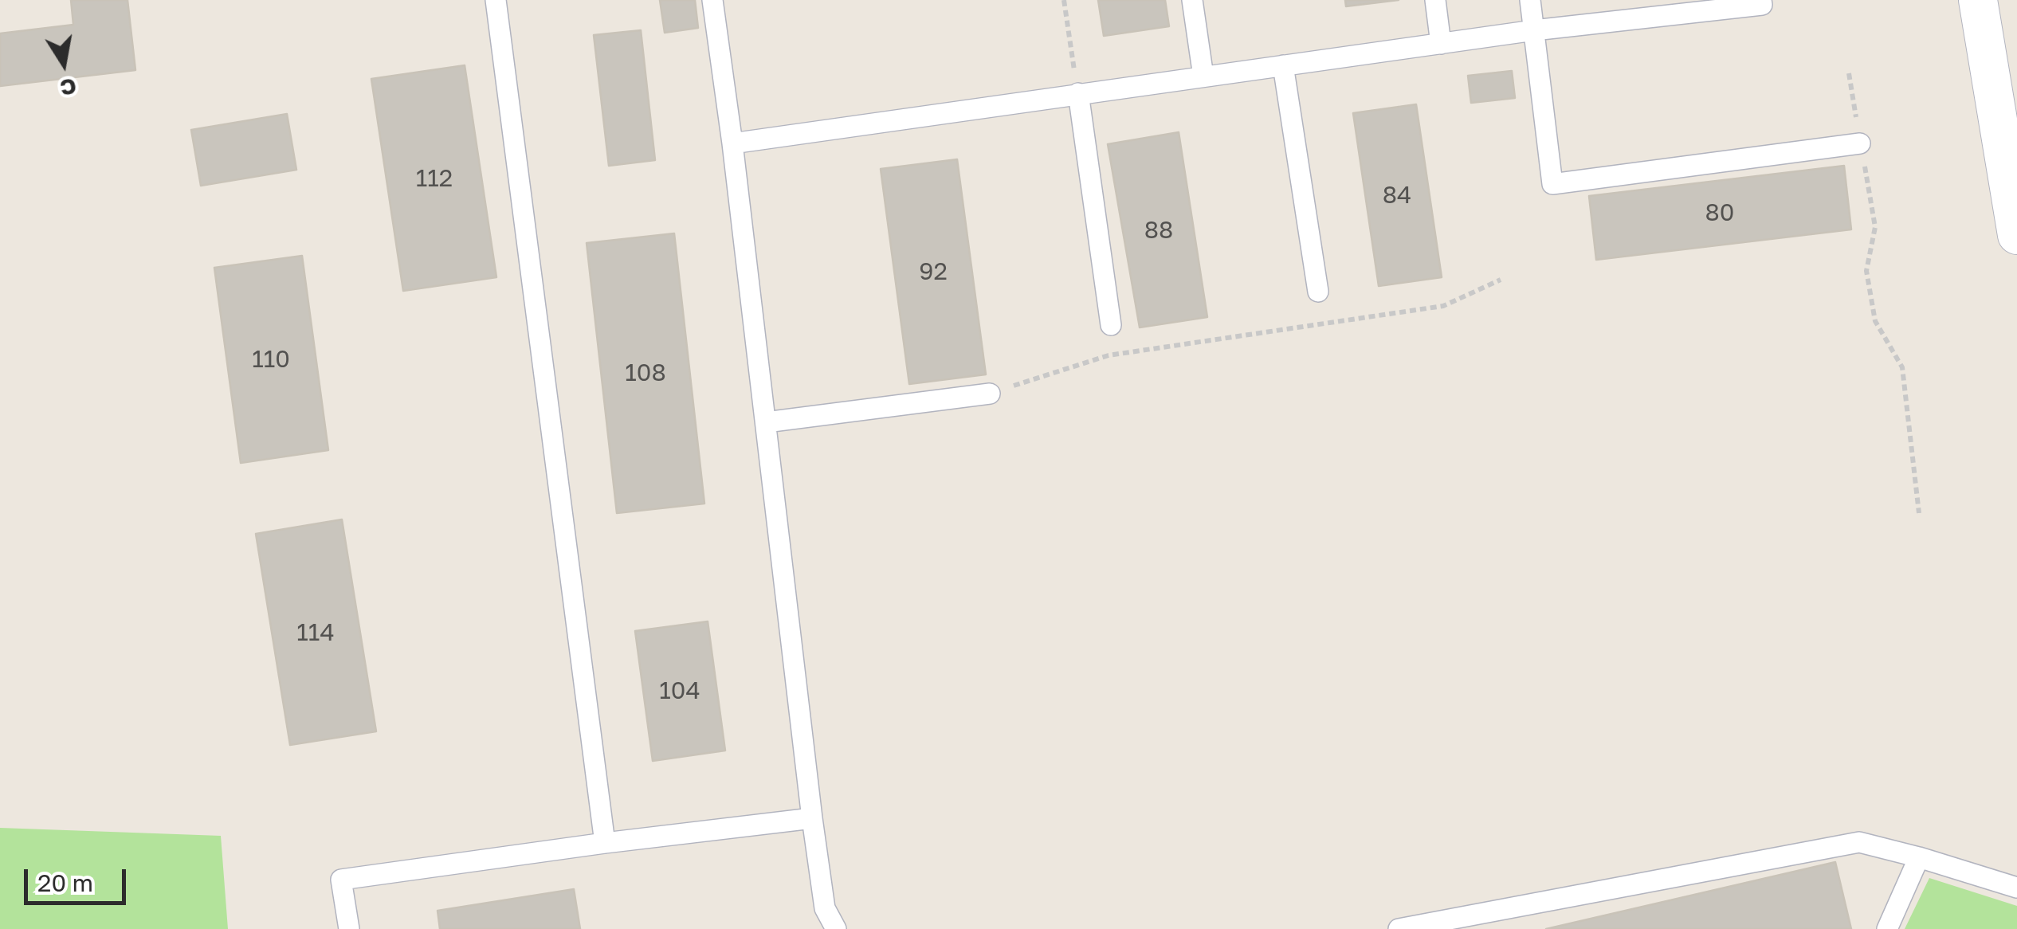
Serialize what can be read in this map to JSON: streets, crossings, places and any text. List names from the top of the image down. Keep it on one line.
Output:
{"house_numbers":["112","84","80","88","92","110","108","114","104"],"scale_bar":"20 m","north":"bottom"}
